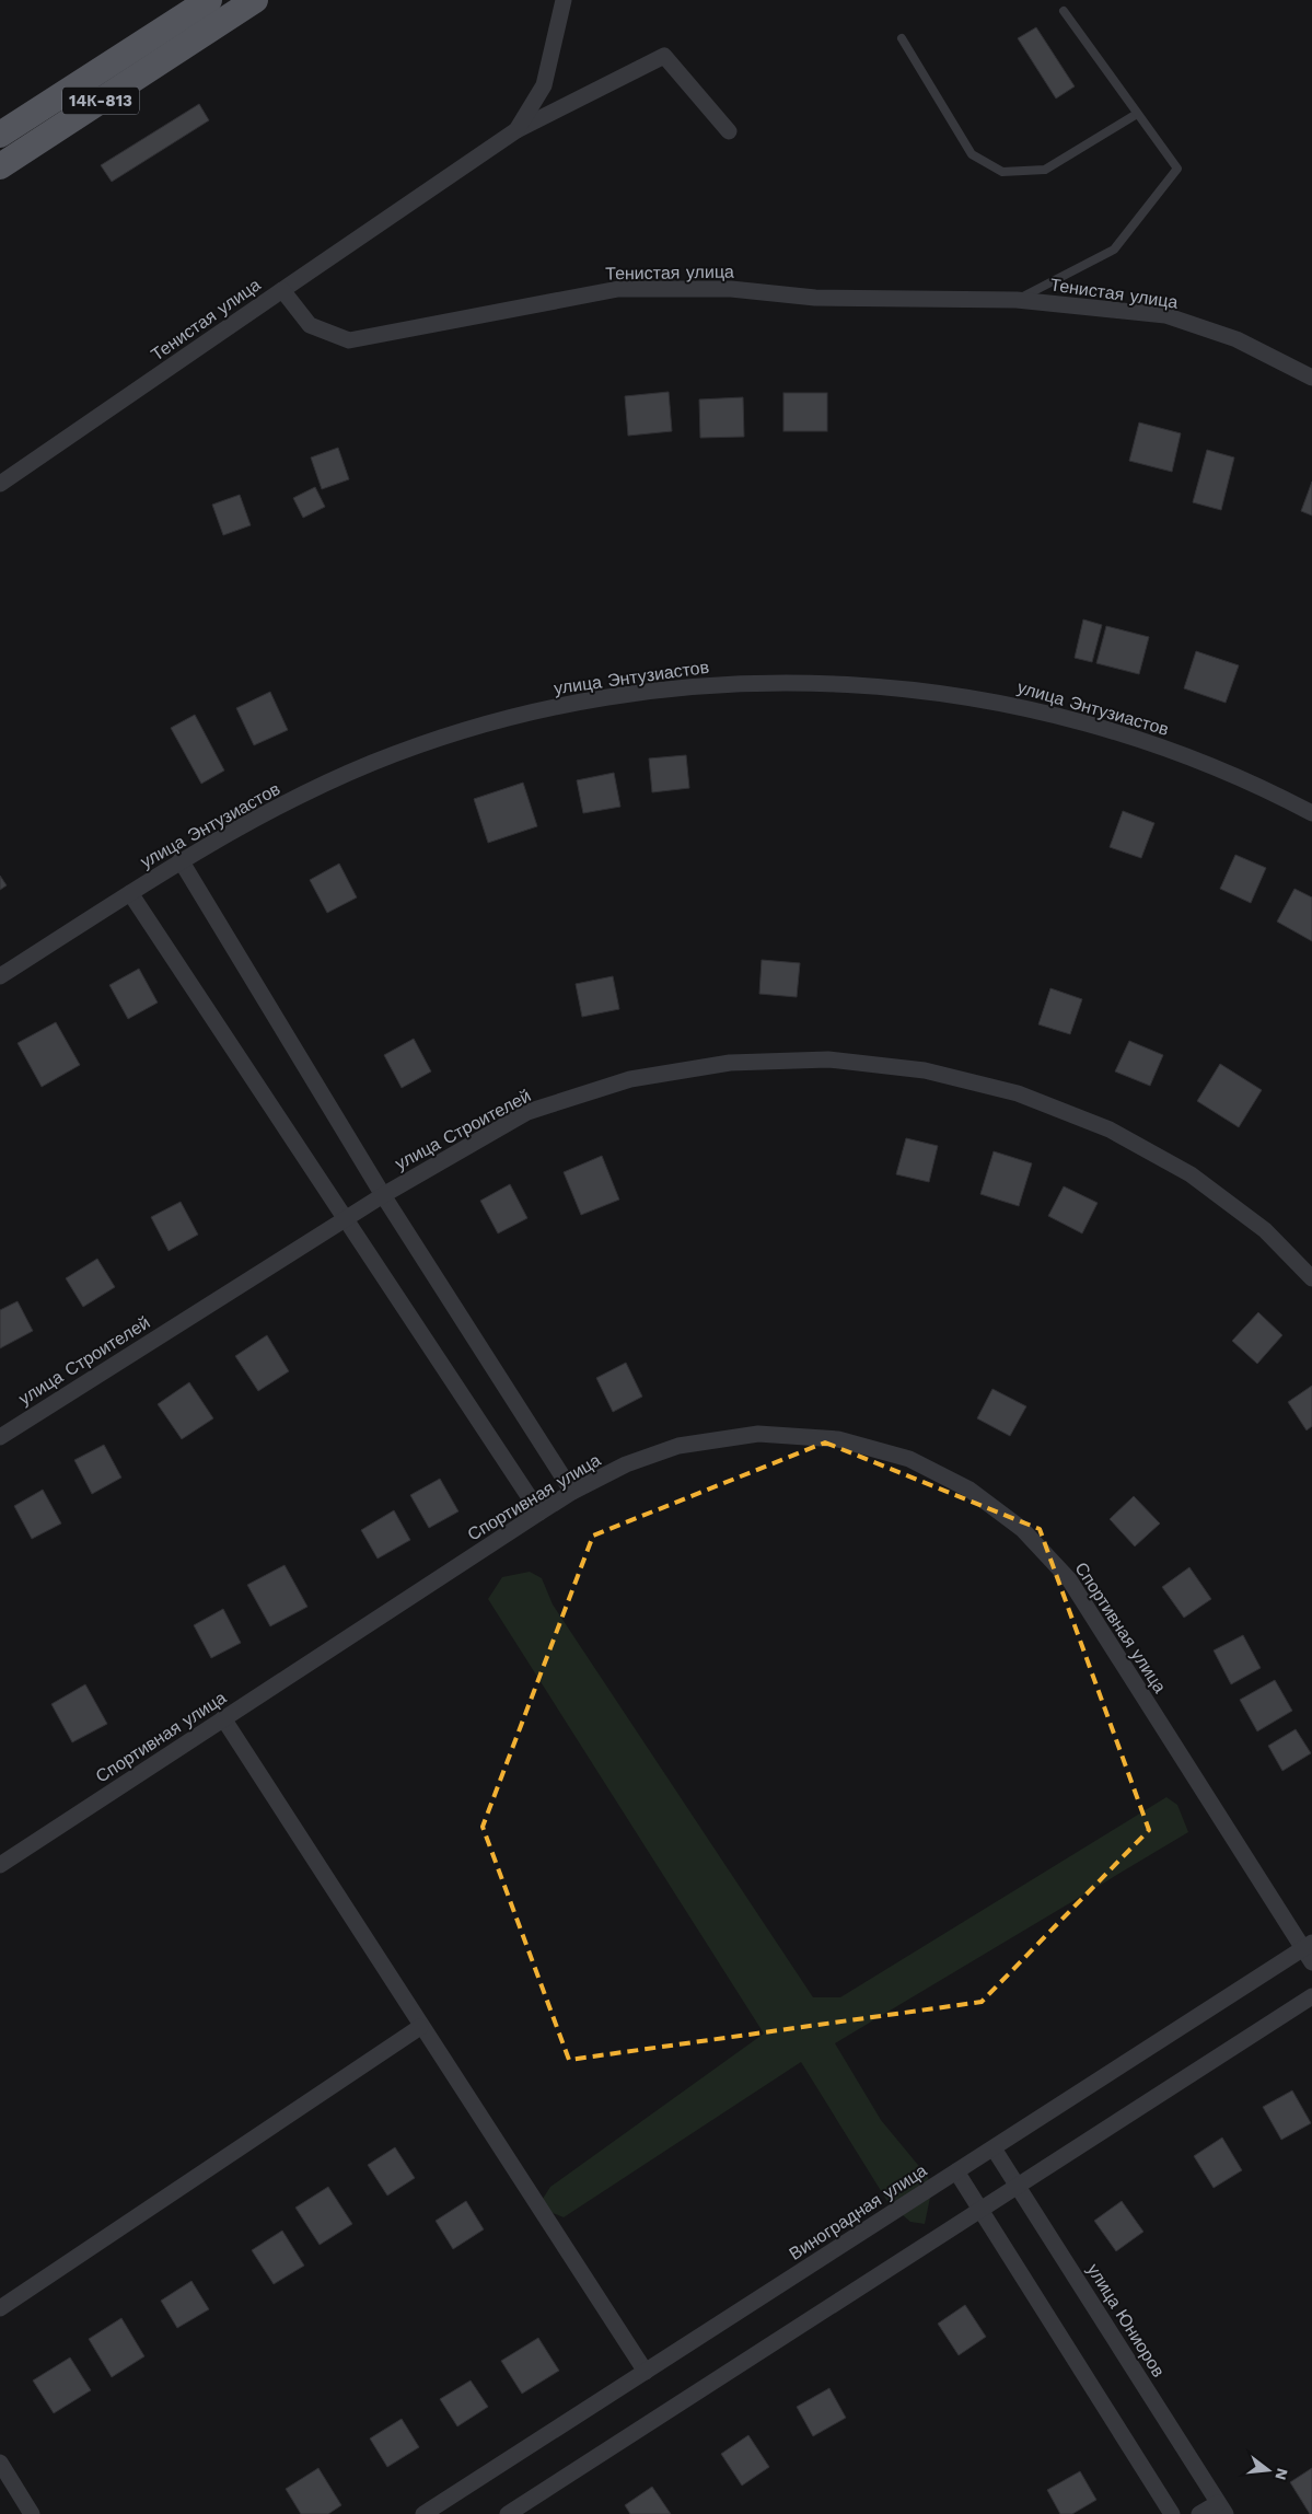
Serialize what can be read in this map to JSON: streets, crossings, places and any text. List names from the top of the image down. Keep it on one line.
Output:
{"streets":{"main road":["14К-813"],"street":["Тенистая улица","улица Энтузиастов","улица Строителей","Спортивная улица","Виноградная улица","улица Юниоров"]},"crossings":[["Спортивная улица","Виноградная улица"],["Виноградная улица","улица Юниоров"]],"north":"right"}
